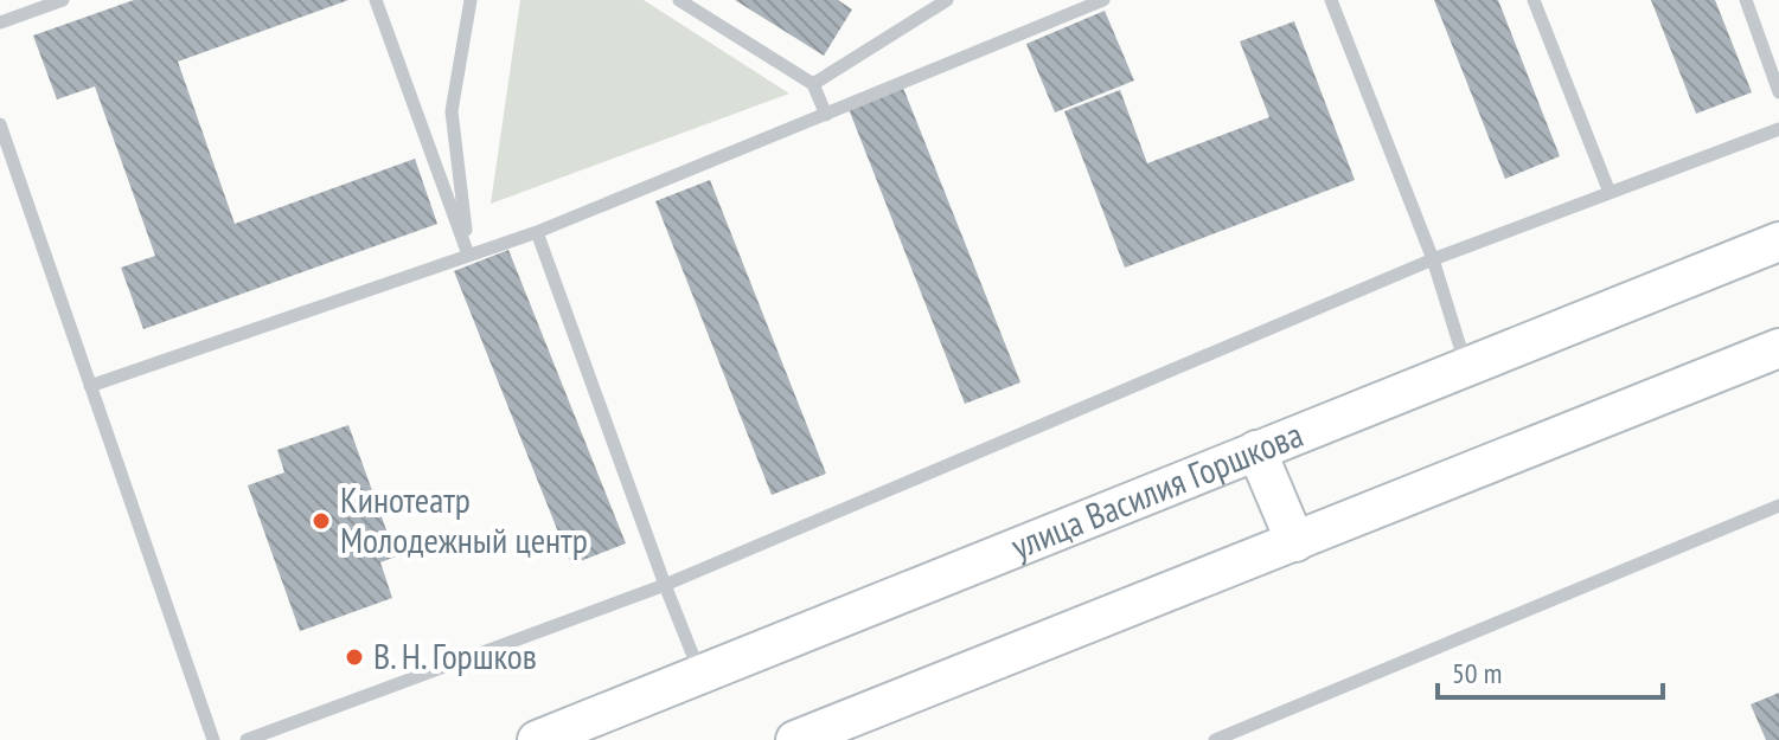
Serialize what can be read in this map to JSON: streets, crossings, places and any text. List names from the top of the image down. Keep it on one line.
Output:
{"streets":{"main road":["улица Василия Горшкова"]},"places":["Кинотеатр Молодежный центр","В. Н. Горшков"],"scale_bar":"50 m"}
